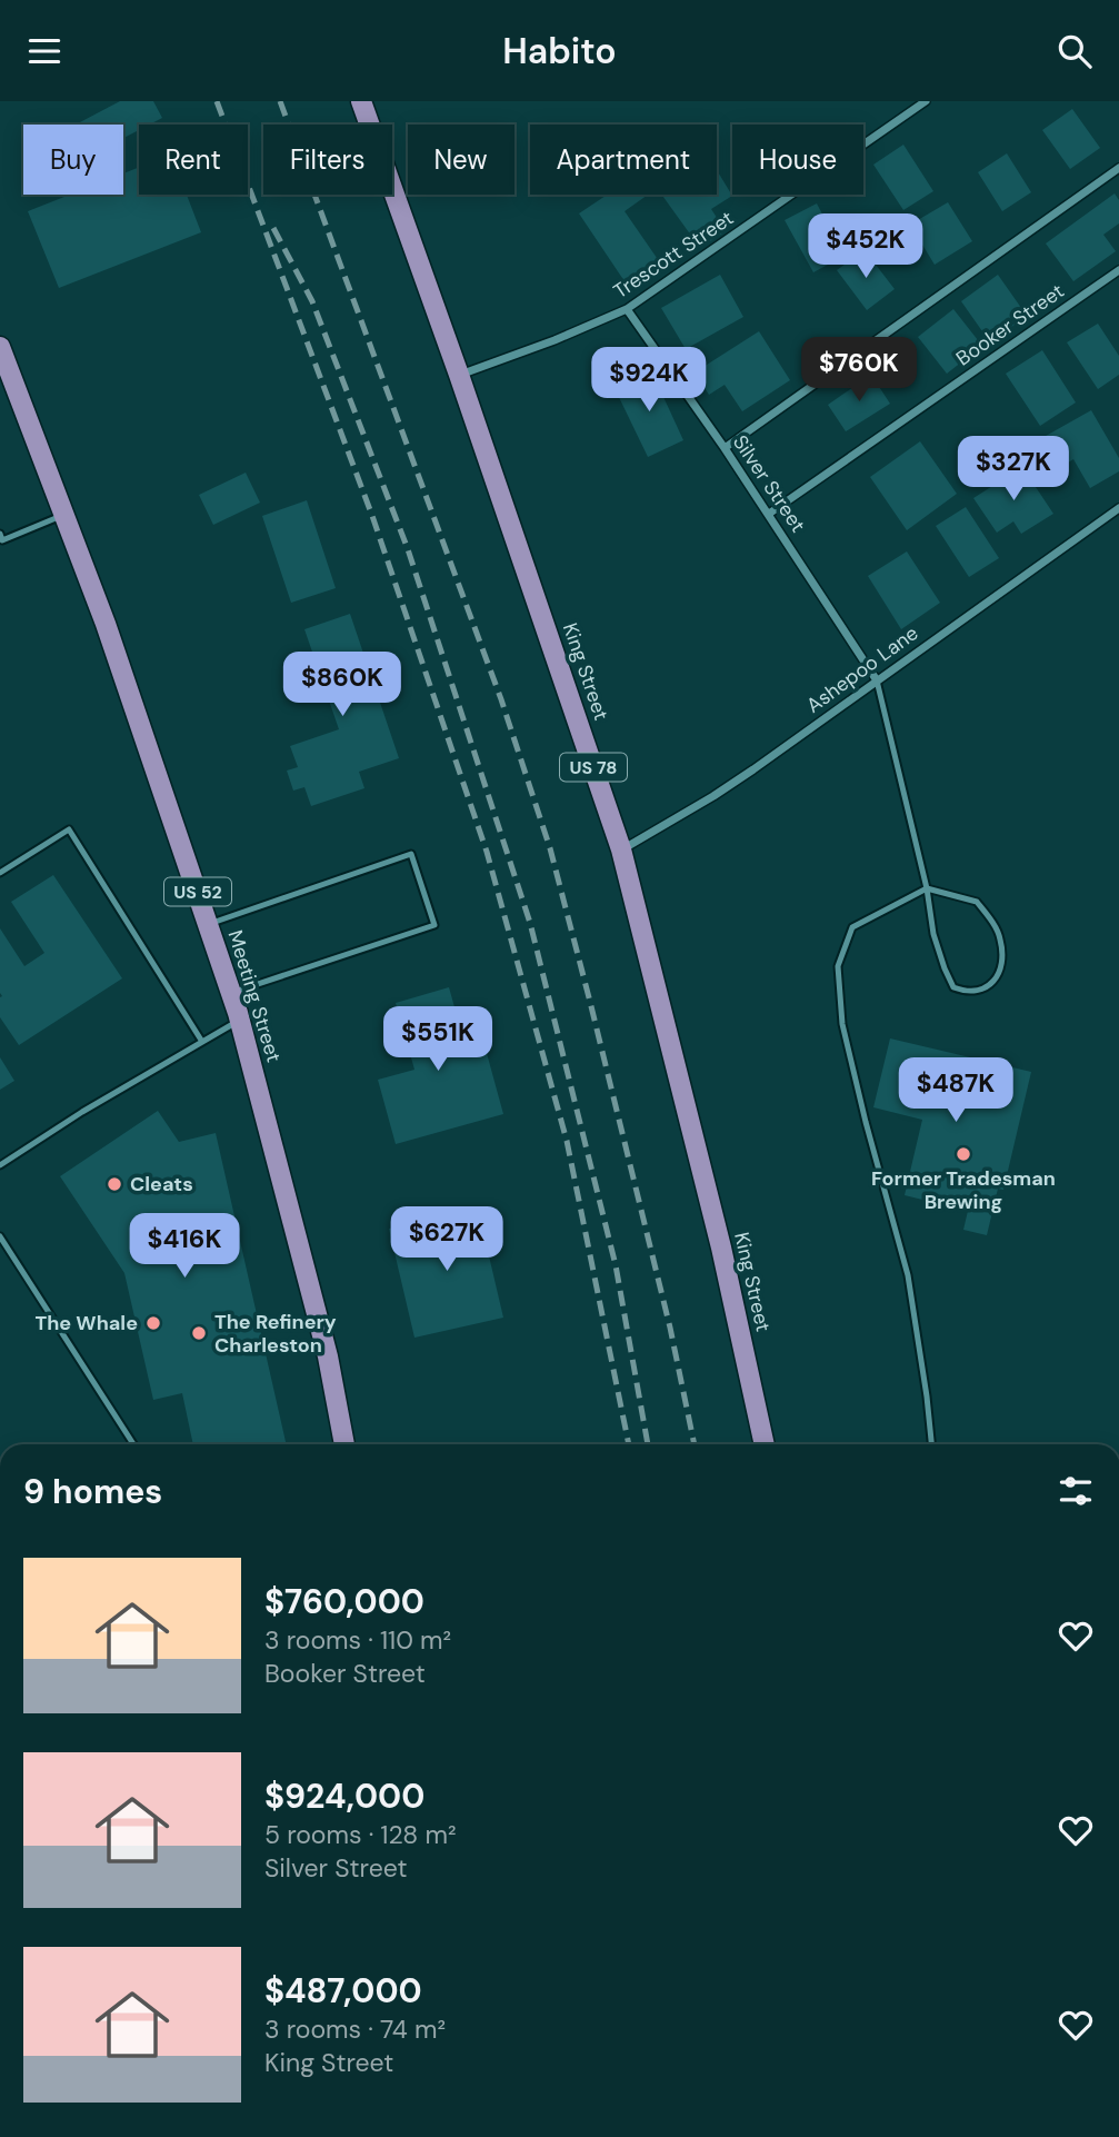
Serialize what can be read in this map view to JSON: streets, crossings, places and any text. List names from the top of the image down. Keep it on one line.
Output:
{"streets":{"main road":["King Street","US 78","US 52","Meeting Street"],"street":["Trescott Street","Booker Street","Silver Street","Ashepoo Lane"]},"crossings":[["Trescott Street","Silver Street"],["Trescott Street","King Street"],["Booker Street","Silver Street"],["Silver Street","Ashepoo Lane"],["Ashepoo Lane","King Street"]],"places":["Former Tradesman Brewing","Cleats","The Whale","The Refinery Charleston"],"page":{"header":"Habito","chip":["Buy","Rent","Filters","New","Apartment","House"],"price":["$452K","$760K","$924K","$327K","$860K","$551K","$487K","$627K","$416K"],"heading":"9 homes","list":[{"name":"$760,000","note":"3 rooms · 110 m² · Booker Street"},{"name":"$924,000","note":"5 rooms · 128 m² · Silver Street"},{"name":"$487,000","note":"3 rooms · 74 m² · King Street"}]}}
